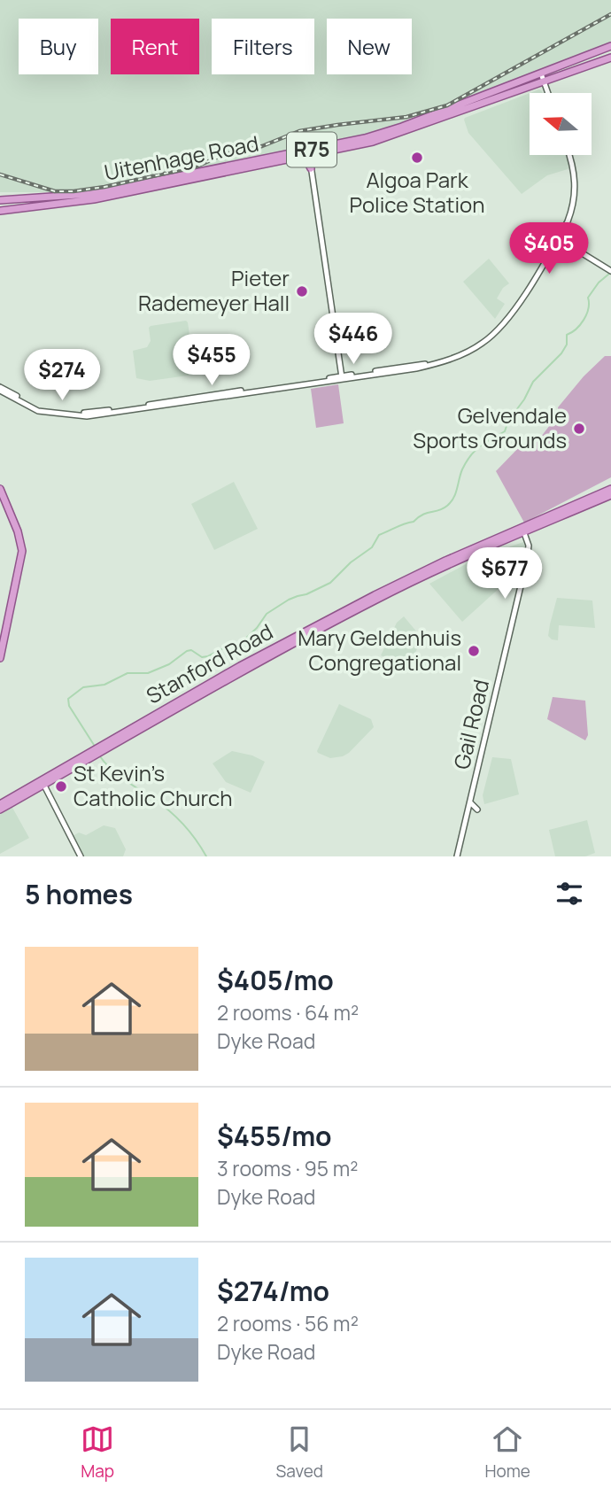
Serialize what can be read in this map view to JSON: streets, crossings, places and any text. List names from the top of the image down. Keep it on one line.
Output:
{"streets":{"main road":["R75","Uitenhage Road","Stanford Road"],"street":["Gail Road"]},"crossings":[["Stanford Road","Gail Road"]],"places":["Algoa Park Police Station","Pieter Rademeyer Hall","Gelvendale Sports Grounds","Mary Geldenhuis Congregational","St Kevin’s Catholic Church"],"north":"left","page":{"chip":["Buy","Rent","Filters","New"],"price":["$405","$446","$455","$274","$677"],"heading":"5 homes","list":[{"name":"$405/mo","note":"2 rooms · 64 m² · Dyke Road"},{"name":"$455/mo","note":"3 rooms · 95 m² · Dyke Road"},{"name":"$274/mo","note":"2 rooms · 56 m² · Dyke Road"}],"tabs":["Map","Saved","Home"]}}
